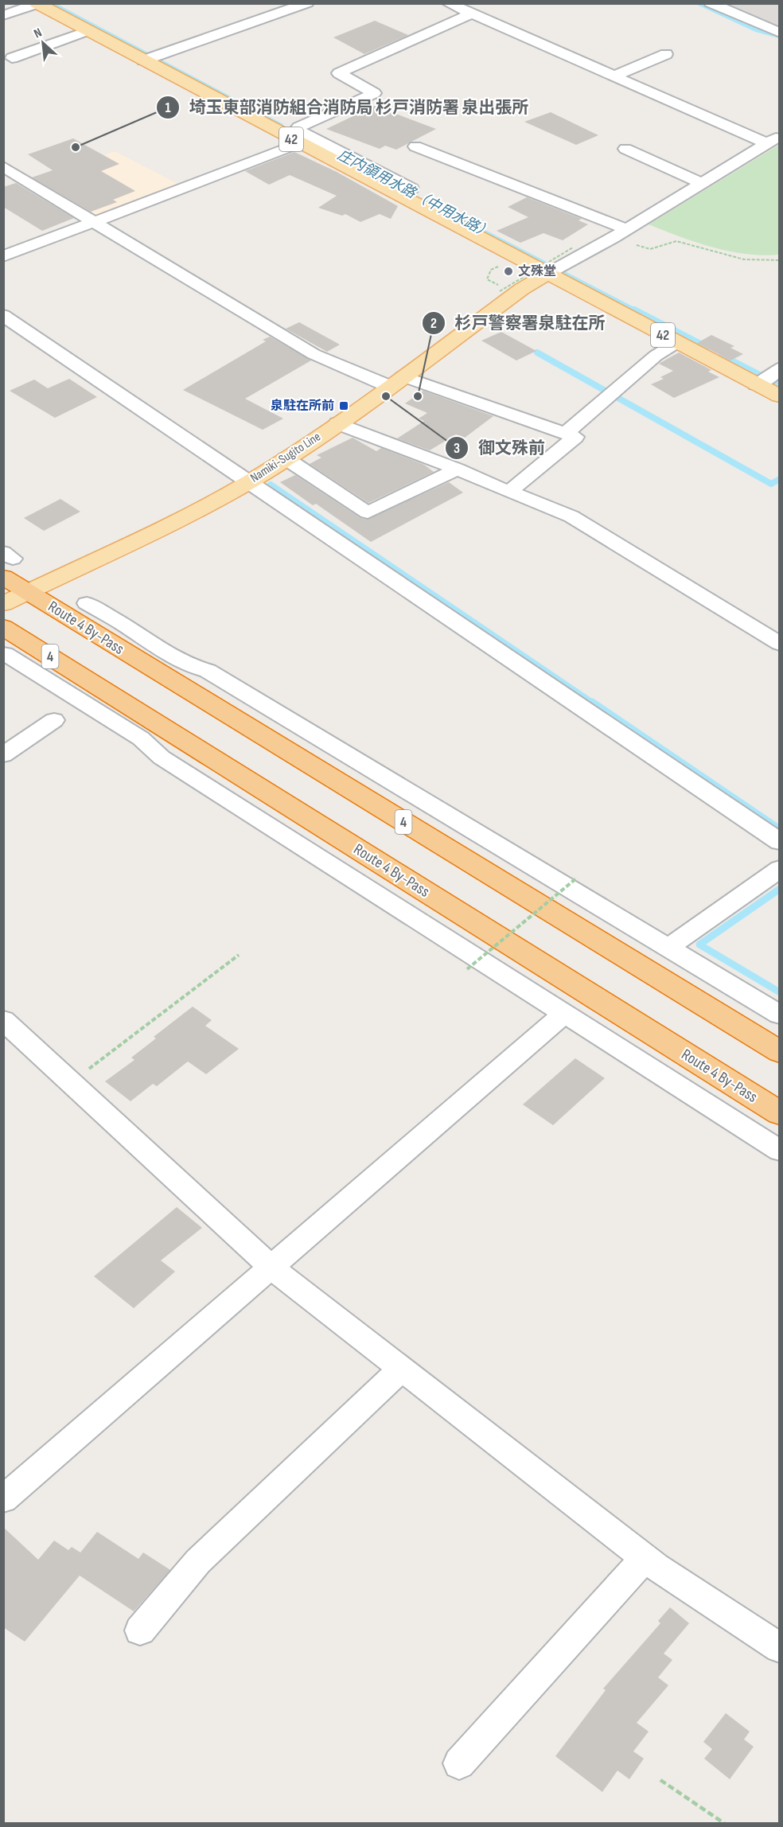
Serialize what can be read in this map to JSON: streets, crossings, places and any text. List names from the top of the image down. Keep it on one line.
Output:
{"streets":{"highway":["Route 4 By-Pass","4"],"main road":["42","Namiki-Sugito Line"]},"crossings":[["42","Namiki-Sugito Line"],["Namiki-Sugito Line","Route 4 By-Pass"]],"water":["庄内領用水路（中用水路）"],"places":{"other":["埼玉東部消防組合消防局 杉戸消防署 泉出張所","文殊堂","御文殊前","杉戸警察署泉駐在所"],"transit":["泉駐在所前"]},"north":"top left"}
